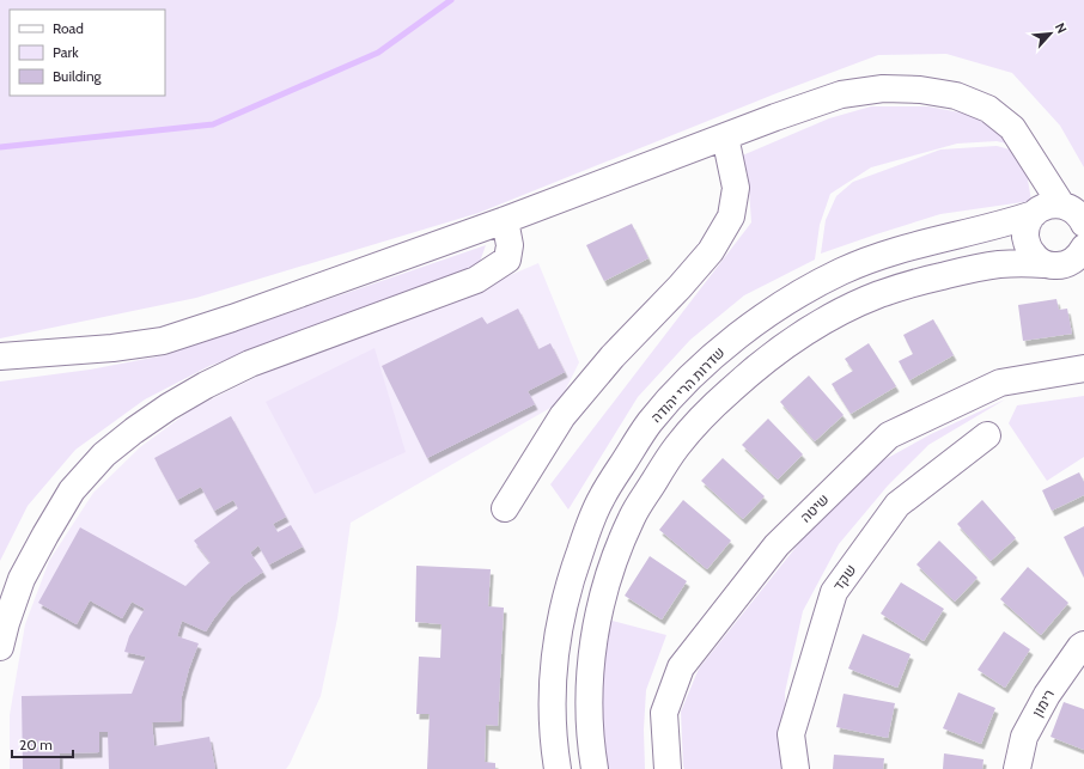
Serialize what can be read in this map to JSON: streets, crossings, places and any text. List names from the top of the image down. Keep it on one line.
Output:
{"streets":{"street":["שדרות הרי יהודה","שיטה","שקד","רימון"]},"legend":["Road","Park","Building"],"scale_bar":"20 m","north":"top right"}
